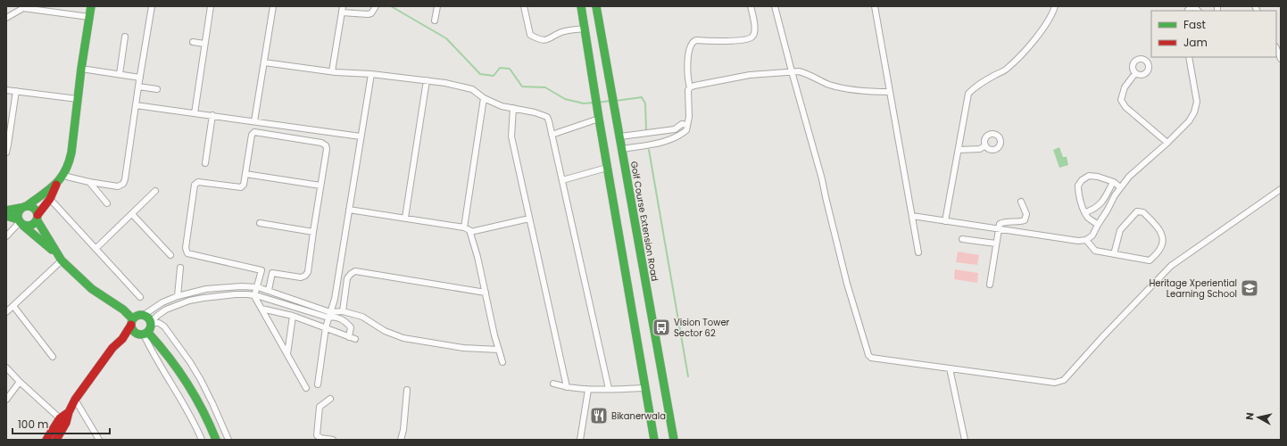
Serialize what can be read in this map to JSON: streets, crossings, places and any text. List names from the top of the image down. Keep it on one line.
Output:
{"streets":{"main road":["Golf Course Extension Road"]},"places":{"school or university":["Heritage Xperiential Learning School"],"bus stop":["Vision Tower Sector 62"],"restaurant":["Bikanerwala"]},"legend":["Fast","Jam"],"scale_bar":"100 m","north":"left"}
